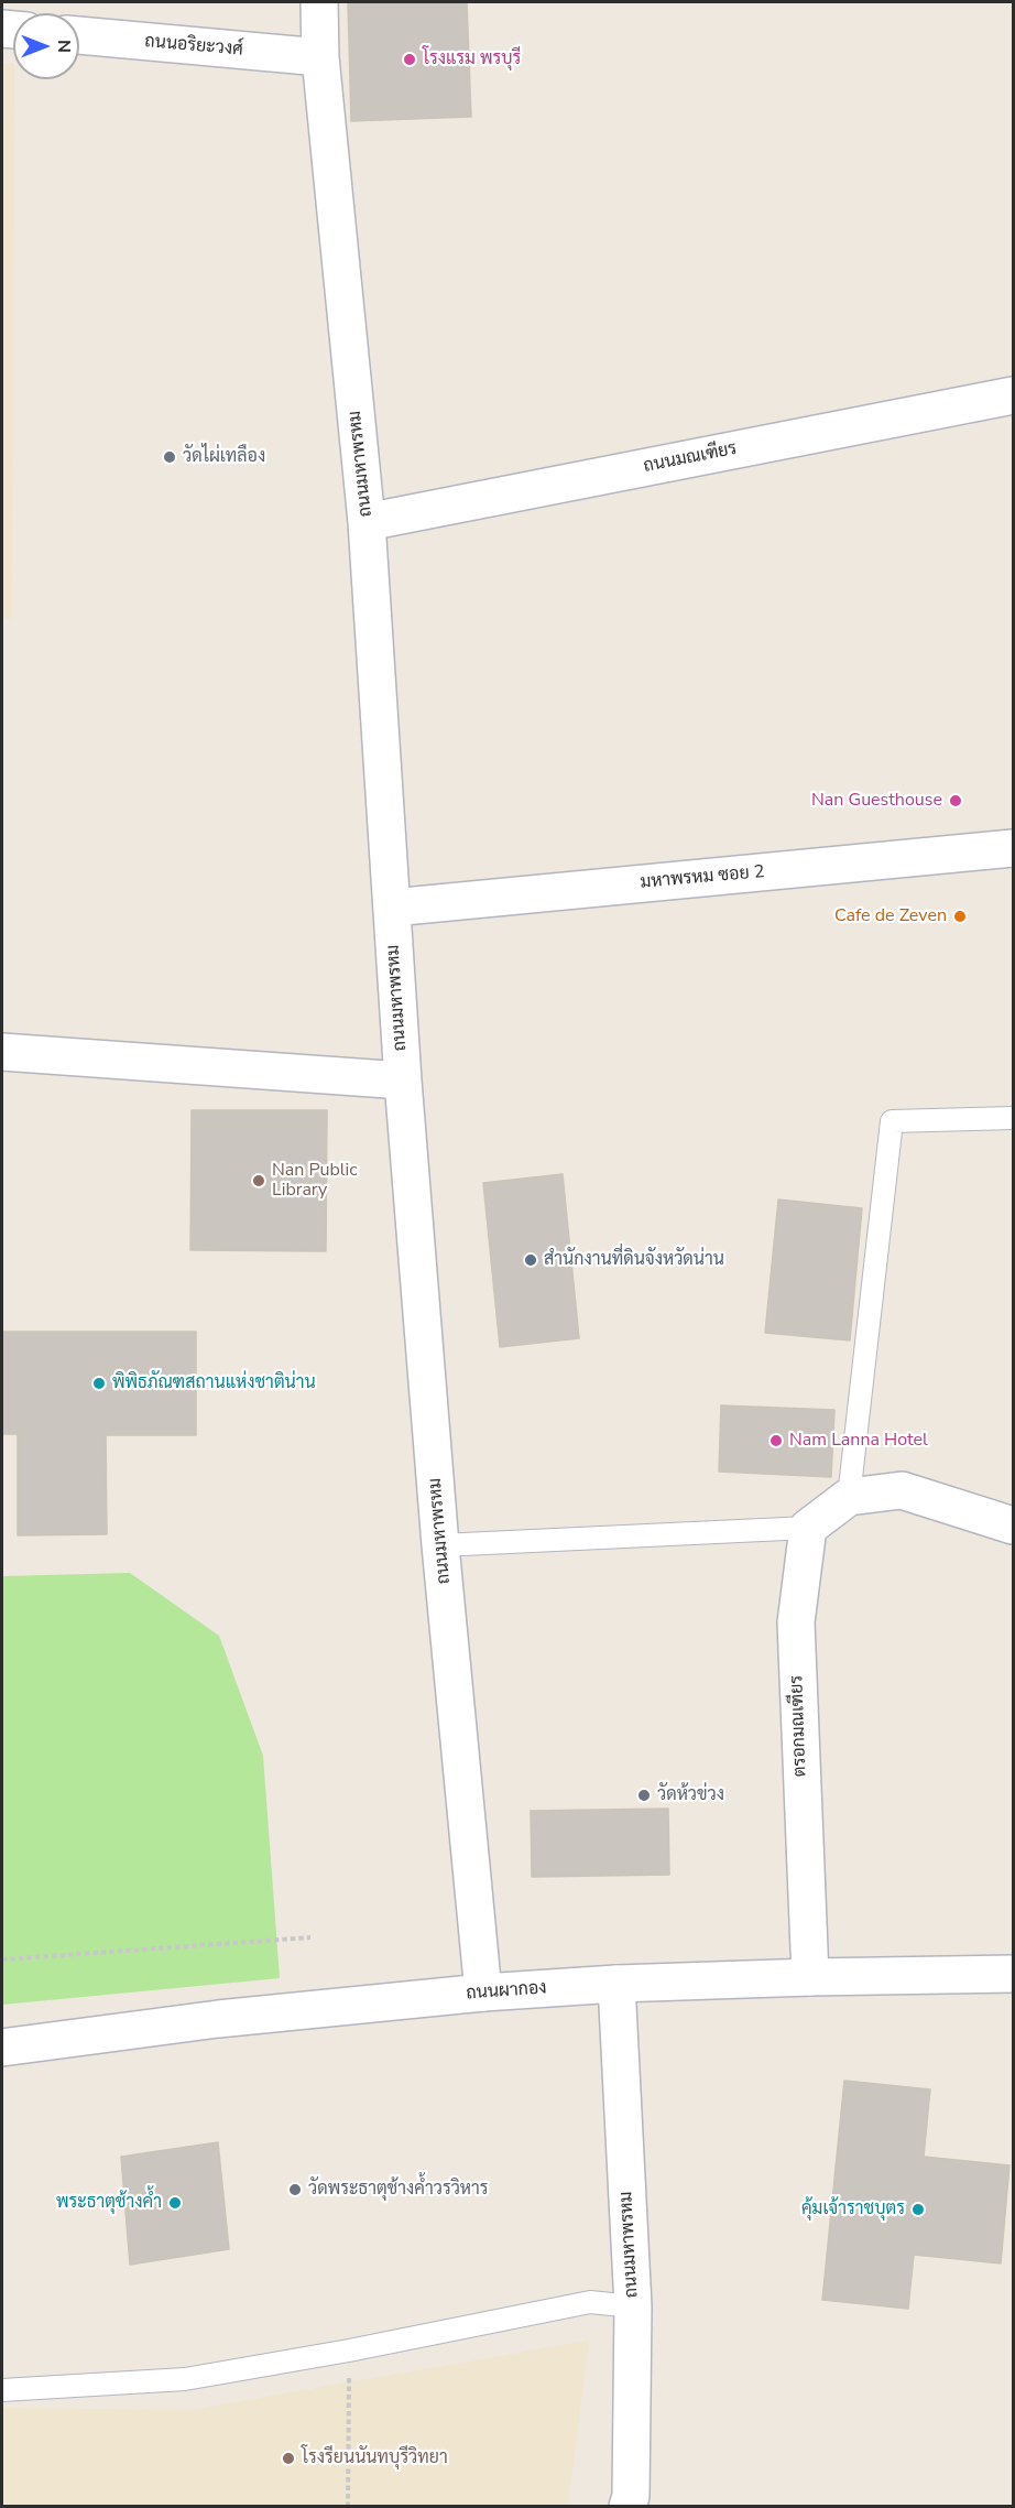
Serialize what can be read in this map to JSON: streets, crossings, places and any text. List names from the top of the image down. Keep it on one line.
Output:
{"streets":{"street":["ถนนอริยะวงศ์","ถนนมณเฑียร","ถนนมหาพรหม","มหาพรหม ซอย 2","ตรอกมณเฑียร","ถนนผากอง"]},"crossings":[["ถนนอริยะวงศ์","ถนนมหาพรหม"],["ถนนมณเฑียร","ถนนมหาพรหม"],["ถนนมหาพรหม","มหาพรหม ซอย 2"],["ถนนมหาพรหม","ถนนผากอง"],["ตรอกมณเฑียร","ถนนผากอง"]],"places":["โรงแรม พรบุรี","วัดไผ่เทลือง","Nan Guesthouse","Cafe de Zeven","Nan Public Library","สำนักงานที่ดินจังหวัดน่าน","พิพิธภัณฑสถานแห่งชาติน่าน","Nam Lanna Hotel","วัดห้วข่วง","วัดพระธาตุช้างค้ำวรวิหาร","พระธาตุช้างค้ำ","คุ้มเจ้าราชบุตร","โรงรียนนันทบุรีวิทยา"],"north":"right"}
